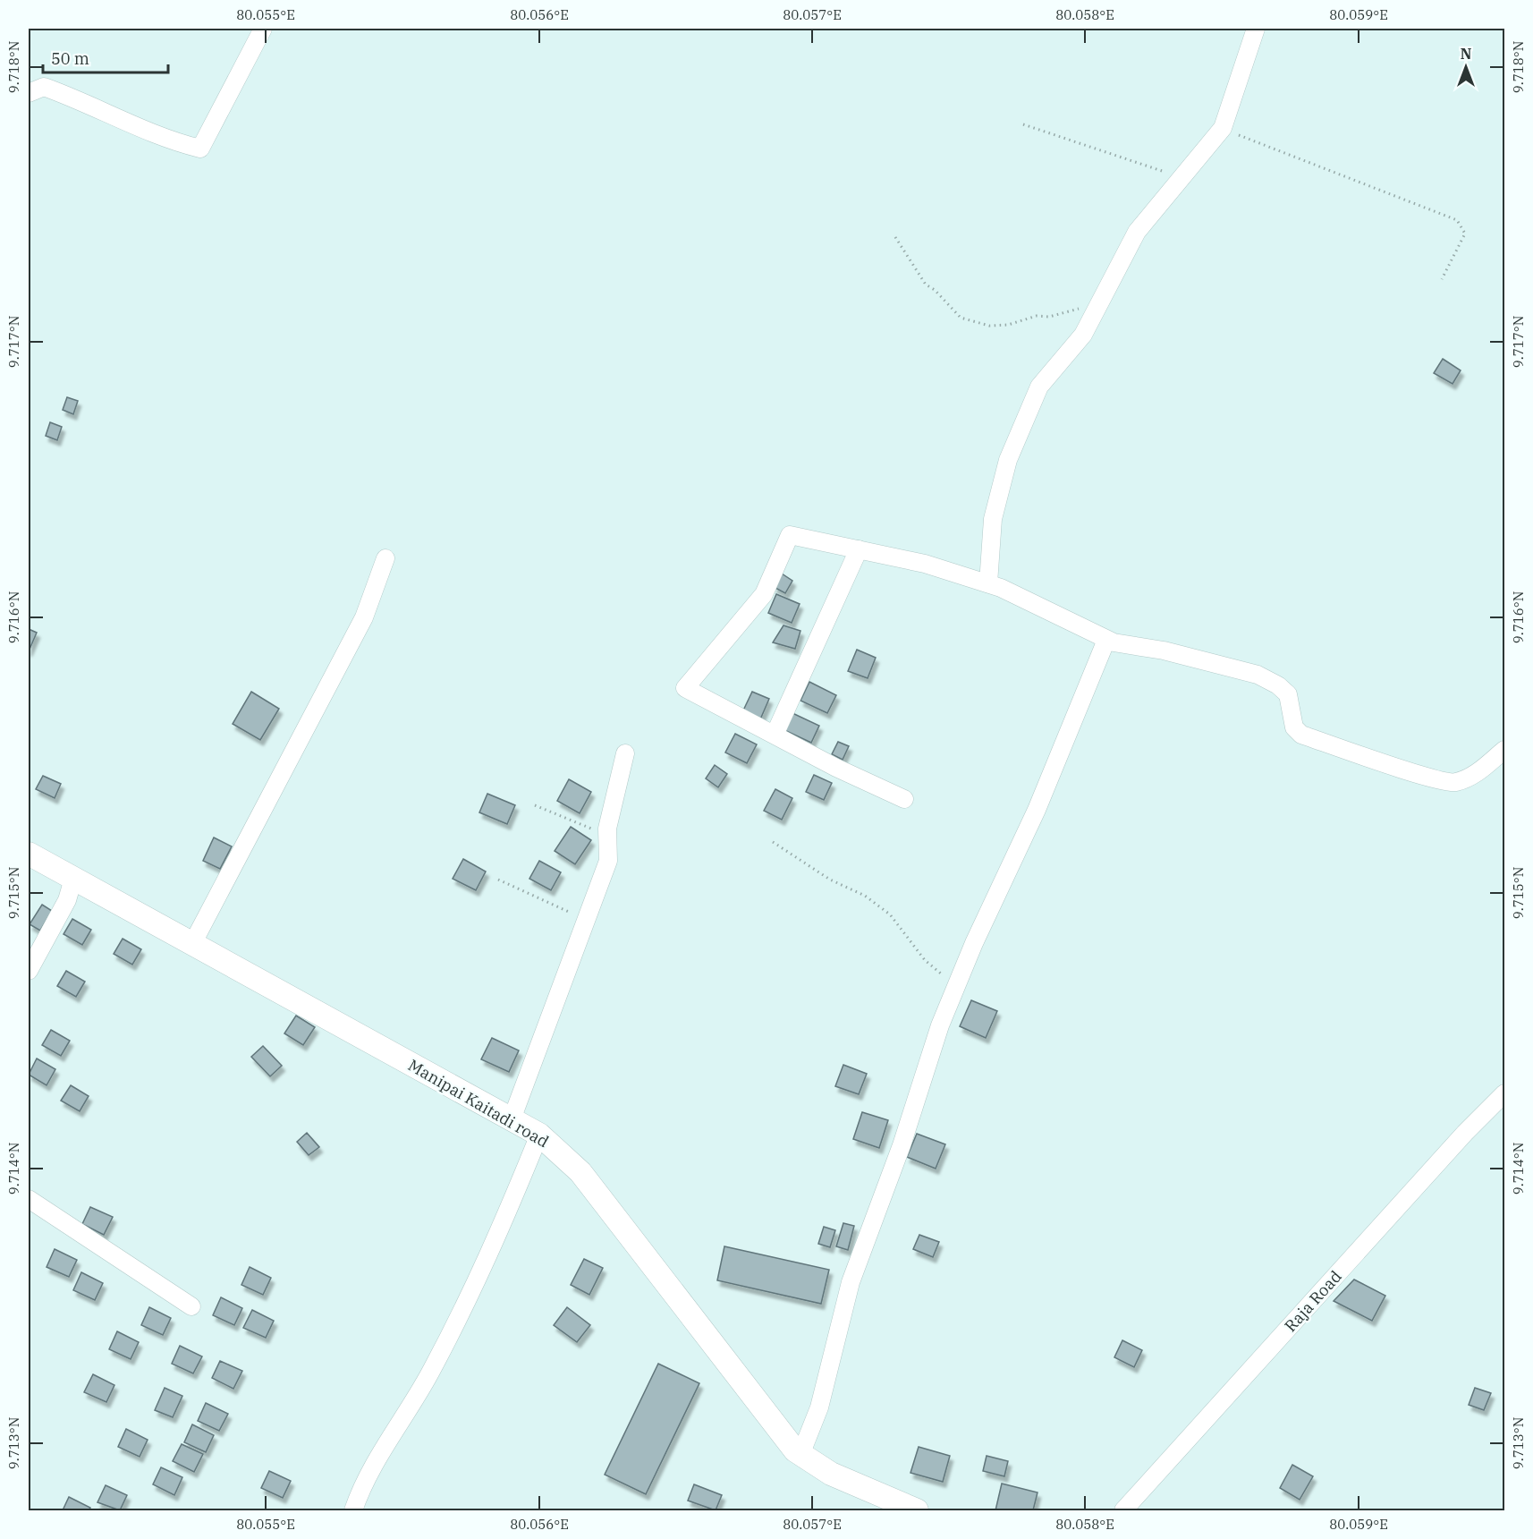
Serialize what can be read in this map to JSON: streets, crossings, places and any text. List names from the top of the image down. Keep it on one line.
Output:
{"streets":{"main road":["Manipai Kaitadi road"],"street":["Raja Road"]},"scale_bar":"50 m","north":"top","coordinates":["80.055°E","80.056°E","80.057°E","80.058°E","80.059°E","9.718°N","9.717°N","9.716°N","9.715°N","9.714°N","9.713°N"]}
